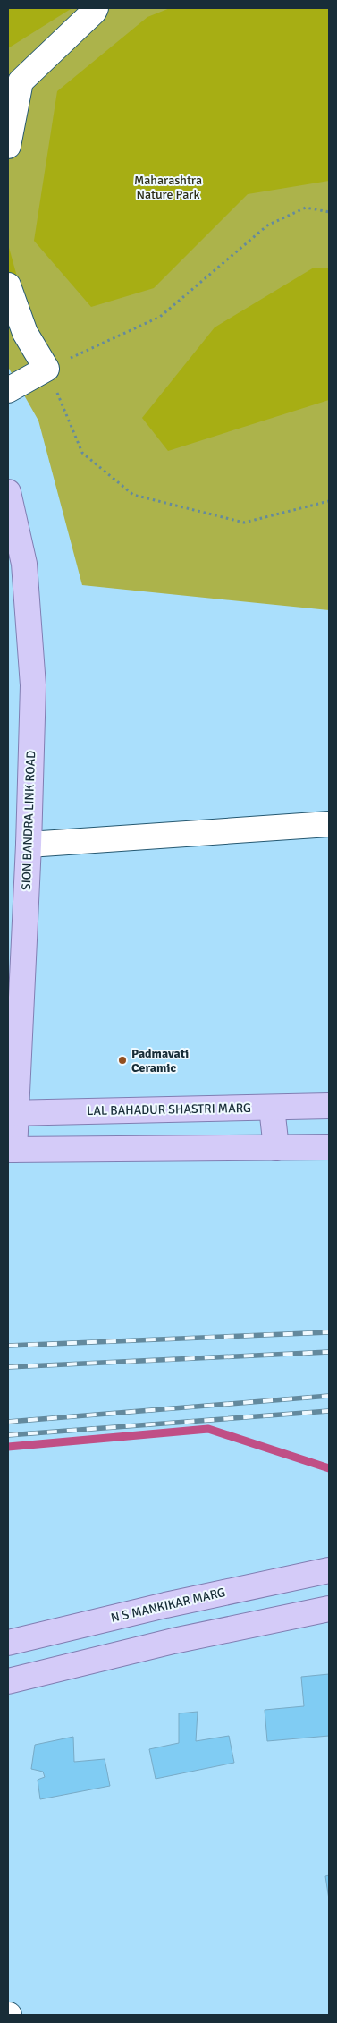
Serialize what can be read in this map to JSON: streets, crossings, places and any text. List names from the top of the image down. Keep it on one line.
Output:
{"streets":{"main road":["SION BANDRA LINK ROAD","LAL BAHADUR SHASTRI MARG","N S MANKIKAR MARG"]},"crossings":[["SION BANDRA LINK ROAD","LAL BAHADUR SHASTRI MARG"]],"parks":["Maharashtra Nature Park"],"places":["Padmavati Ceramic"]}
